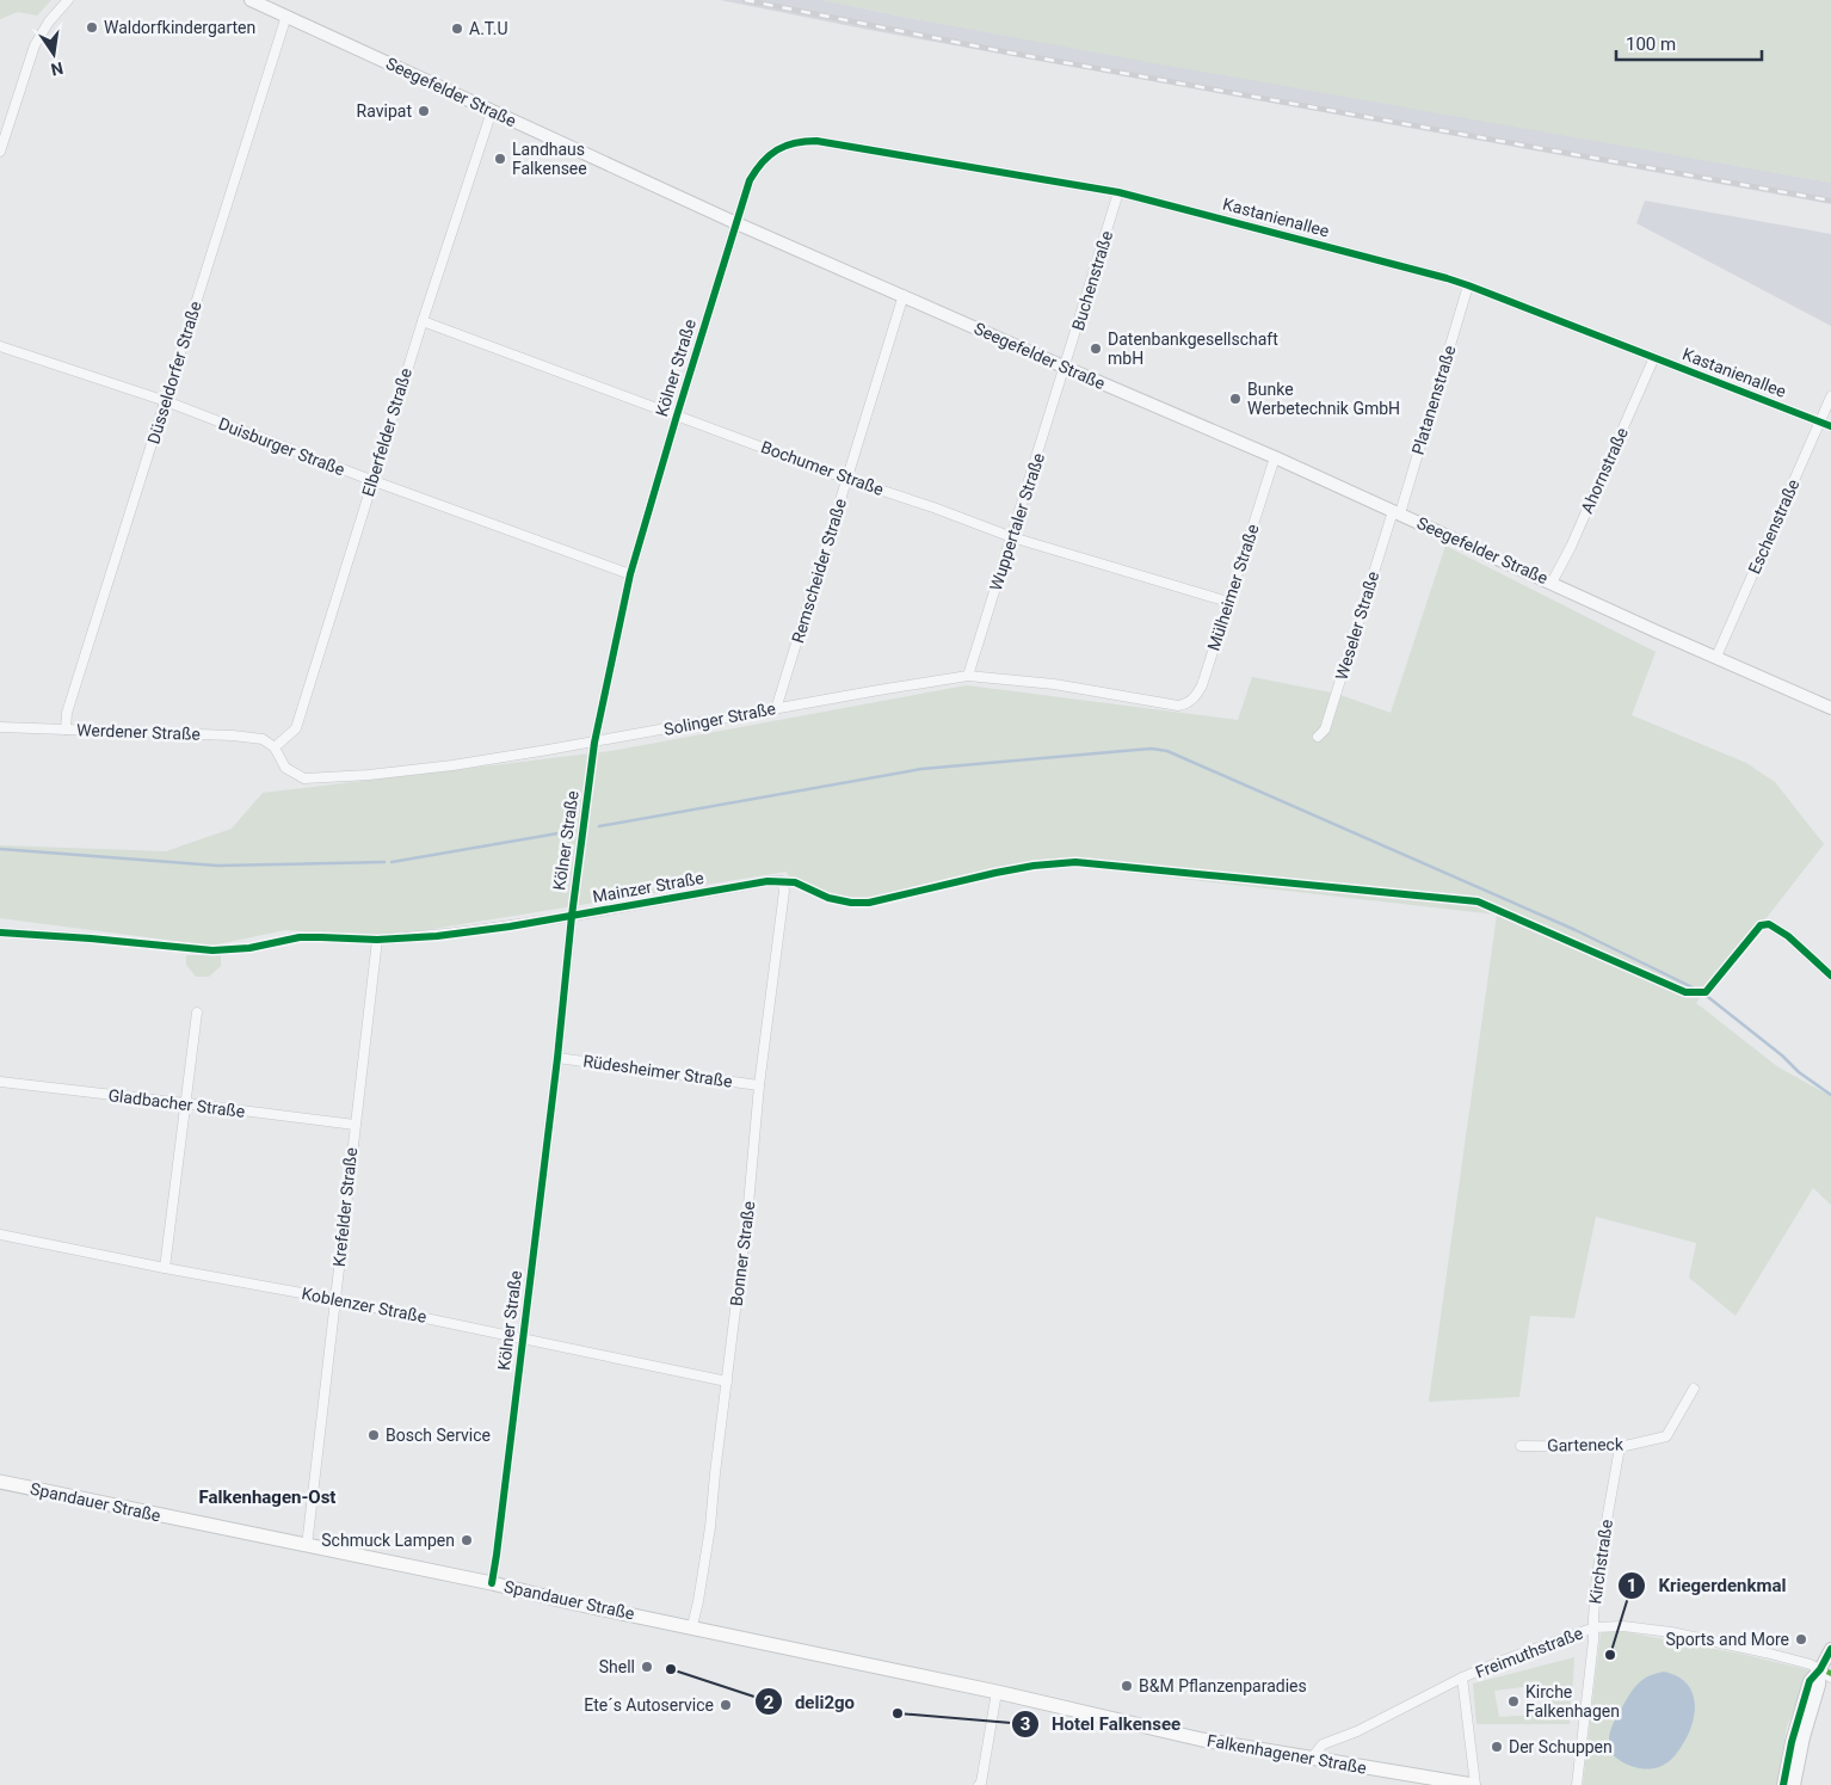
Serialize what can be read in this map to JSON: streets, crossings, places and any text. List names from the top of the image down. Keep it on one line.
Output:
{"streets":{"main road":["Spandauer Straße","Falkenhagener Straße"],"street":["Seegefelder Straße","Kastanienallee","Buchenstraße","Kölner Straße","Düsseldorfer Straße","Platanenstraße","Elberfelder Straße","Duisburger Straße","Bochumer Straße","Ahornstraße","Wuppertaler Straße","Eschenstraße","Remscheider Straße","Mülheimer Straße","Weseler Straße","Solinger Straße","Werdener Straße","Mainzer Straße","Rüdesheimer Straße","Gladbacher Straße","Krefelder Straße","Bonner Straße","Koblenzer Straße","Garteneck","Kirchstraße","Freimuthstraße"]},"crossings":[["Seegefelder Straße","Kastanienallee"],["Seegefelder Straße","Buchenstraße"],["Seegefelder Straße","Kölner Straße"],["Seegefelder Straße","Düsseldorfer Straße"],["Seegefelder Straße","Platanenstraße"],["Seegefelder Straße","Elberfelder Straße"],["Seegefelder Straße","Ahornstraße"],["Seegefelder Straße","Wuppertaler Straße"],["Seegefelder Straße","Eschenstraße"],["Seegefelder Straße","Remscheider Straße"],["Seegefelder Straße","Mülheimer Straße"],["Seegefelder Straße","Weseler Straße"],["Kastanienallee","Buchenstraße"],["Kastanienallee","Kölner Straße"],["Kastanienallee","Platanenstraße"],["Kastanienallee","Ahornstraße"],["Kastanienallee","Eschenstraße"],["Buchenstraße","Wuppertaler Straße"],["Kölner Straße","Duisburger Straße"],["Kölner Straße","Bochumer Straße"],["Kölner Straße","Solinger Straße"],["Kölner Straße","Mainzer Straße"],["Kölner Straße","Rüdesheimer Straße"],["Kölner Straße","Koblenzer Straße"],["Kölner Straße","Spandauer Straße"],["Düsseldorfer Straße","Duisburger Straße"],["Düsseldorfer Straße","Werdener Straße"],["Platanenstraße","Weseler Straße"],["Elberfelder Straße","Duisburger Straße"],["Elberfelder Straße","Bochumer Straße"],["Elberfelder Straße","Solinger Straße"],["Elberfelder Straße","Werdener Straße"],["Bochumer Straße","Wuppertaler Straße"],["Bochumer Straße","Remscheider Straße"],["Bochumer Straße","Mülheimer Straße"],["Wuppertaler Straße","Solinger Straße"],["Remscheider Straße","Solinger Straße"],["Mülheimer Straße","Solinger Straße"],["Solinger Straße","Werdener Straße"],["Mainzer Straße","Krefelder Straße"],["Mainzer Straße","Bonner Straße"],["Rüdesheimer Straße","Bonner Straße"],["Gladbacher Straße","Krefelder Straße"],["Krefelder Straße","Koblenzer Straße"],["Krefelder Straße","Spandauer Straße"],["Bonner Straße","Koblenzer Straße"],["Bonner Straße","Spandauer Straße"],["Garteneck","Kirchstraße"],["Spandauer Straße","Falkenhagener Straße"],["Kirchstraße","Freimuthstraße"],["Freimuthstraße","Falkenhagener Straße"]],"districts":["Falkenhagen-Ost"],"places":["Waldorfkindergarten","A.T.U","Ravipat","Landhaus Falkensee","Datenbankgesellschaft mbH","Bunke Werbetechnik GmbH","Bosch Service","Schmuck Lampen","Sports and More","Kriegerdenkmal","Shell","deli2go","B&M Pflanzenparadies","Kirche Falkenhagen","Ete´s Autoservice","Hotel Falkensee","Der Schuppen"],"scale_bar":"100 m","north":"bottom"}
